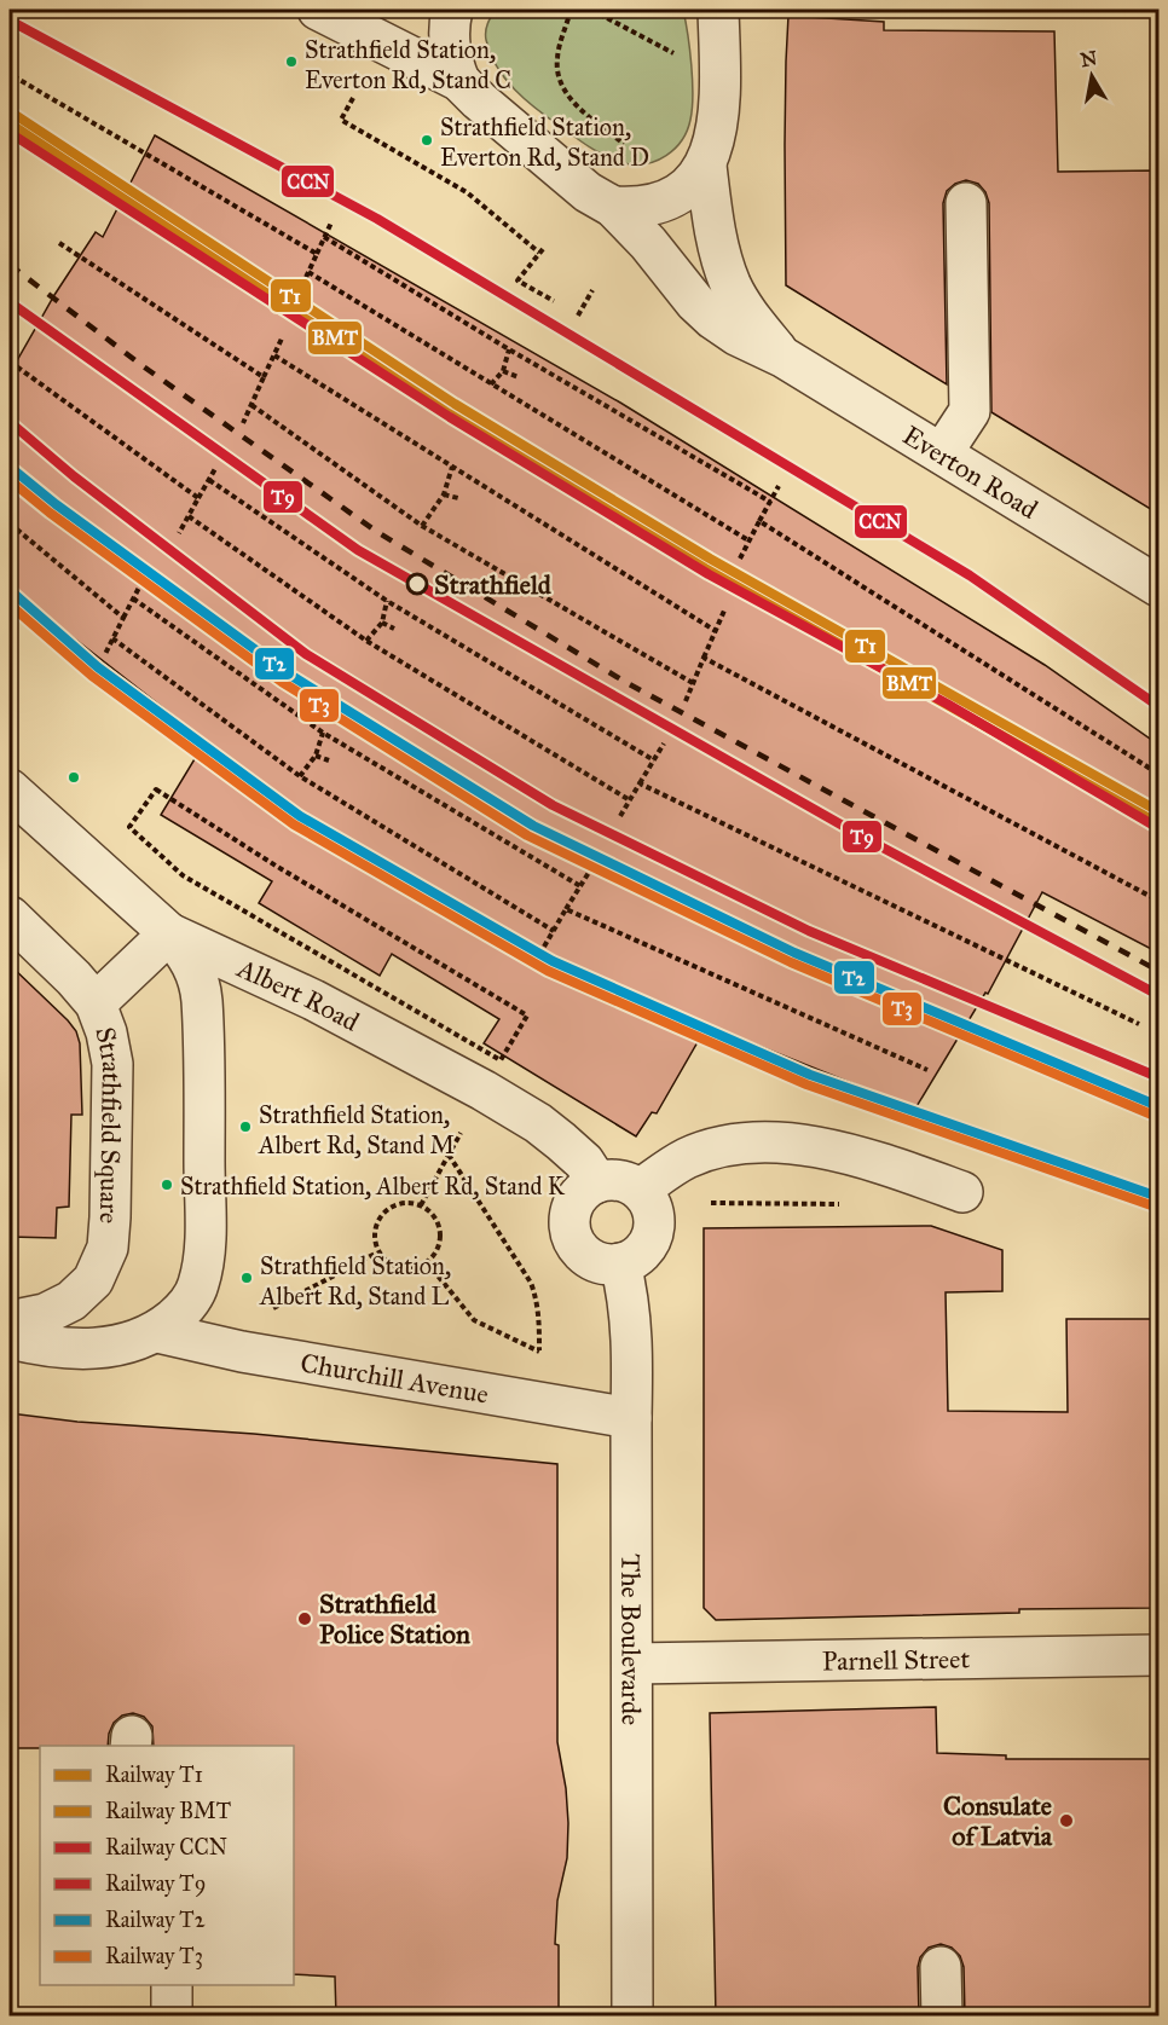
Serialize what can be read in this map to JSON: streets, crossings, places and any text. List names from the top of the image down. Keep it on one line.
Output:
{"streets":{"street":["Everton Road","Albert Road","Strathfield Square","Churchill Avenue","The Boulevarde","Parnell Street"]},"crossings":[["Albert Road","The Boulevarde"],["Churchill Avenue","The Boulevarde"],["The Boulevarde","Parnell Street"]],"places":["Strathfield Station, Everton Rd, Stand C","Strathfield Station, Everton Rd, Stand D","Strathfield","Strathfield Station, Albert Rd, Stand M","Strathfield Station, Albert Rd, Stand K","Strathfield Station, Albert Rd, Stand L","Strathfield Police Station","Consulate of Latvia"],"lines":["rail line CCN","rail line T1","rail line BMT","rail line T9","rail line T2","rail line T3"],"legend":["Railway T1","Railway BMT","Railway CCN","Railway T9","Railway T2","Railway T3"],"north":"top"}
